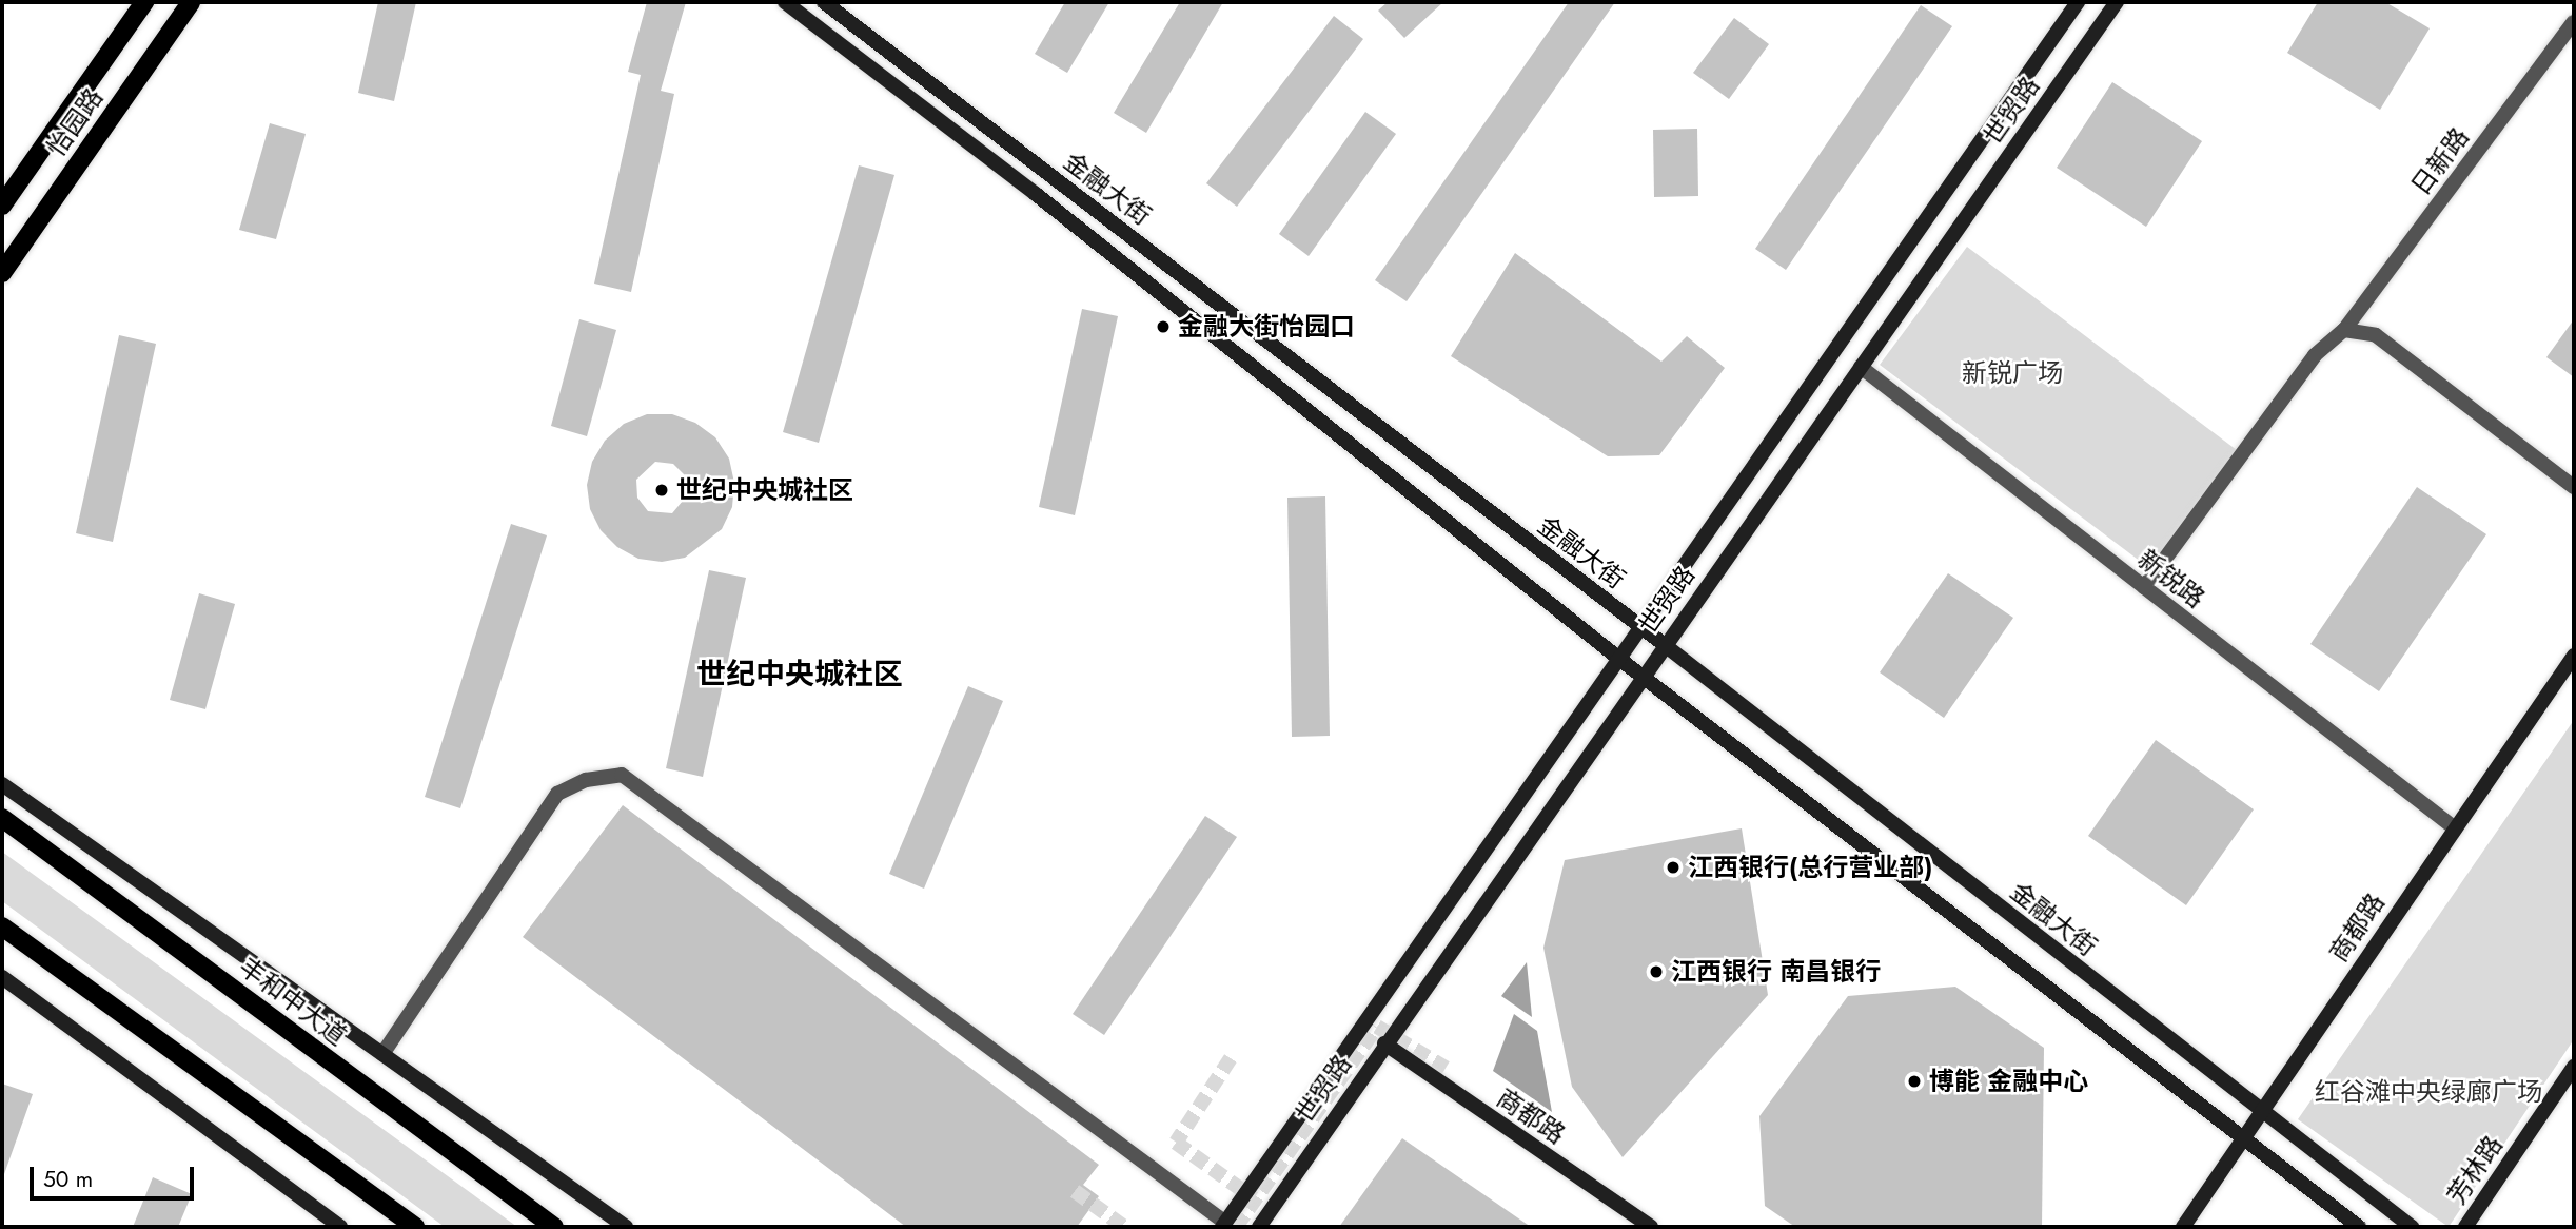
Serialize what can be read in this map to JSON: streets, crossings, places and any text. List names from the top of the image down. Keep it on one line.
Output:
{"streets":{"main road":["怡园路","丰和中大道"],"street":["世贸路","日新路","金融大街","新锐路","商都路","芳林路"]},"crossings":[["世贸路","金融大街"],["世贸路","新锐路"],["世贸路","商都路"],["日新路","新锐路"],["金融大街","商都路"],["新锐路","商都路"]],"districts":["世纪中央城社区"],"parks":["新锐广场","红谷滩中央绿廊广场"],"places":["金融大街怡园口","世纪中央城社区","江西银行(总行营业部)","江西银行 南昌银行","博能 金融中心"],"scale_bar":"50 m"}
